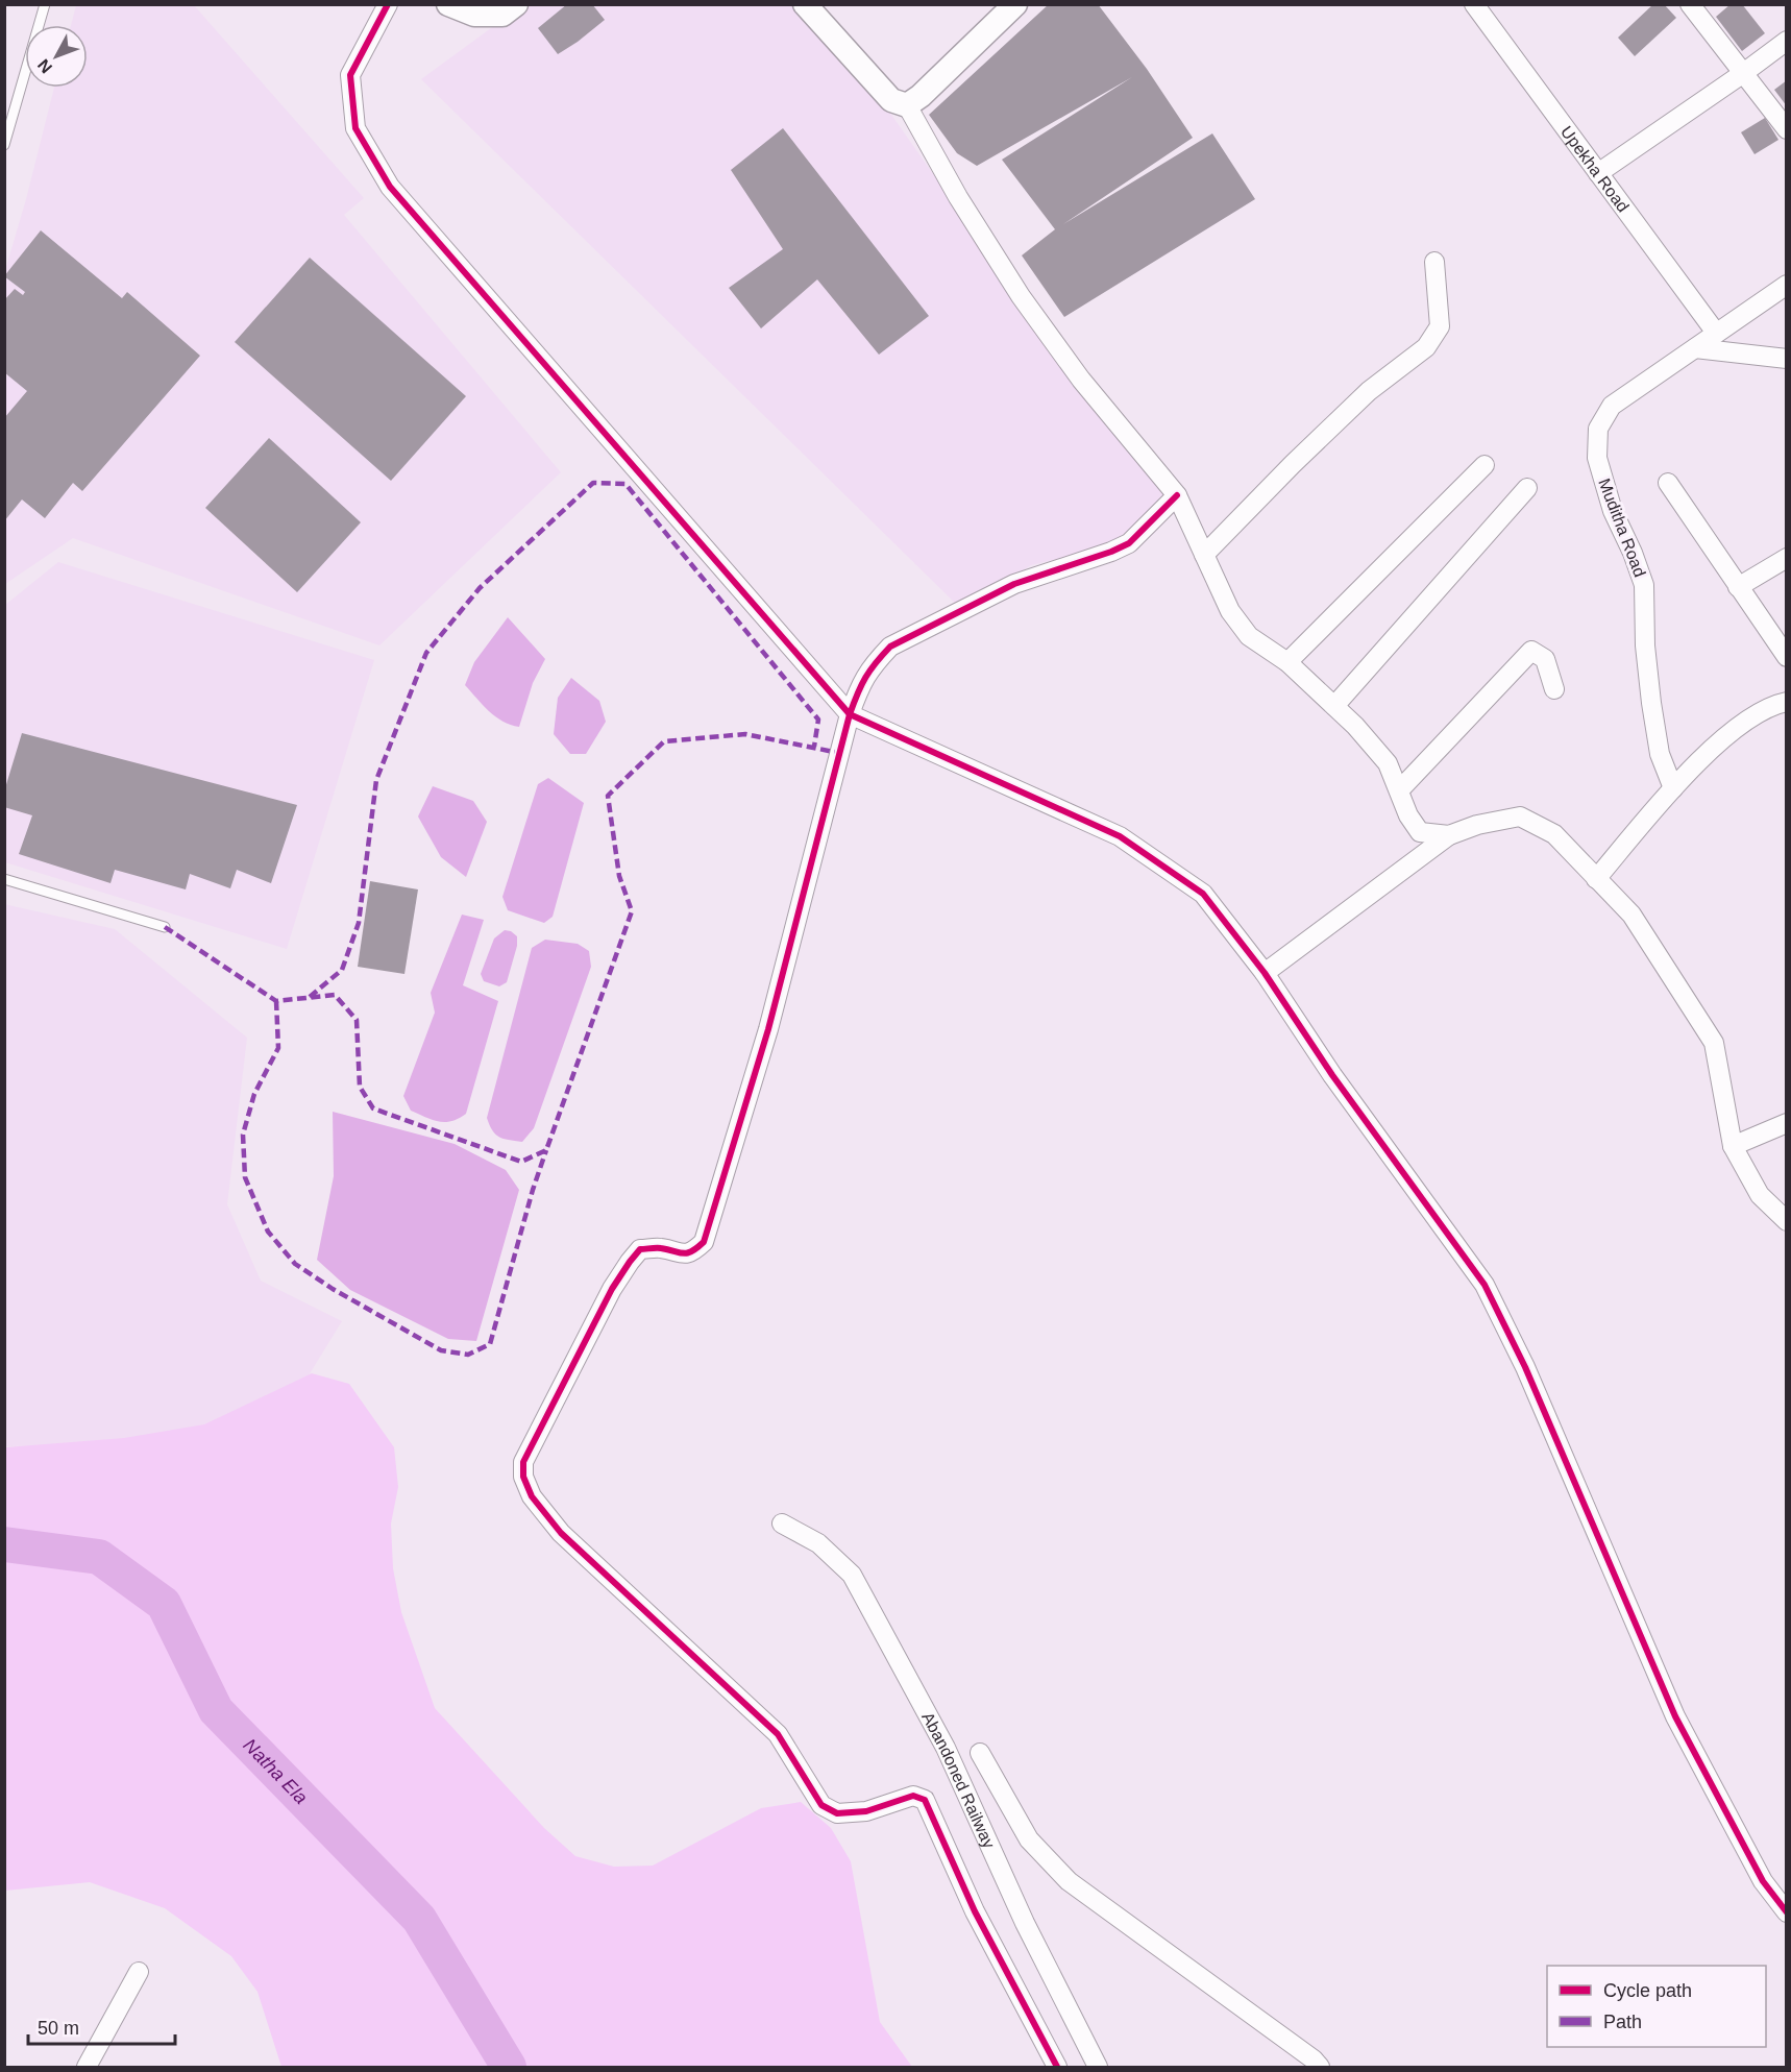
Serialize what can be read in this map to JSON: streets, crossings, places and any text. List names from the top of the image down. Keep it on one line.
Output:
{"streets":{"street":["Upekha Road","Muditha Road","Abandoned Railway"]},"crossings":[["Upekha Road","Muditha Road"]],"water":["Natha Ela"],"legend":["Cycle path","Path"],"scale_bar":"50 m","north":"bottom left"}
